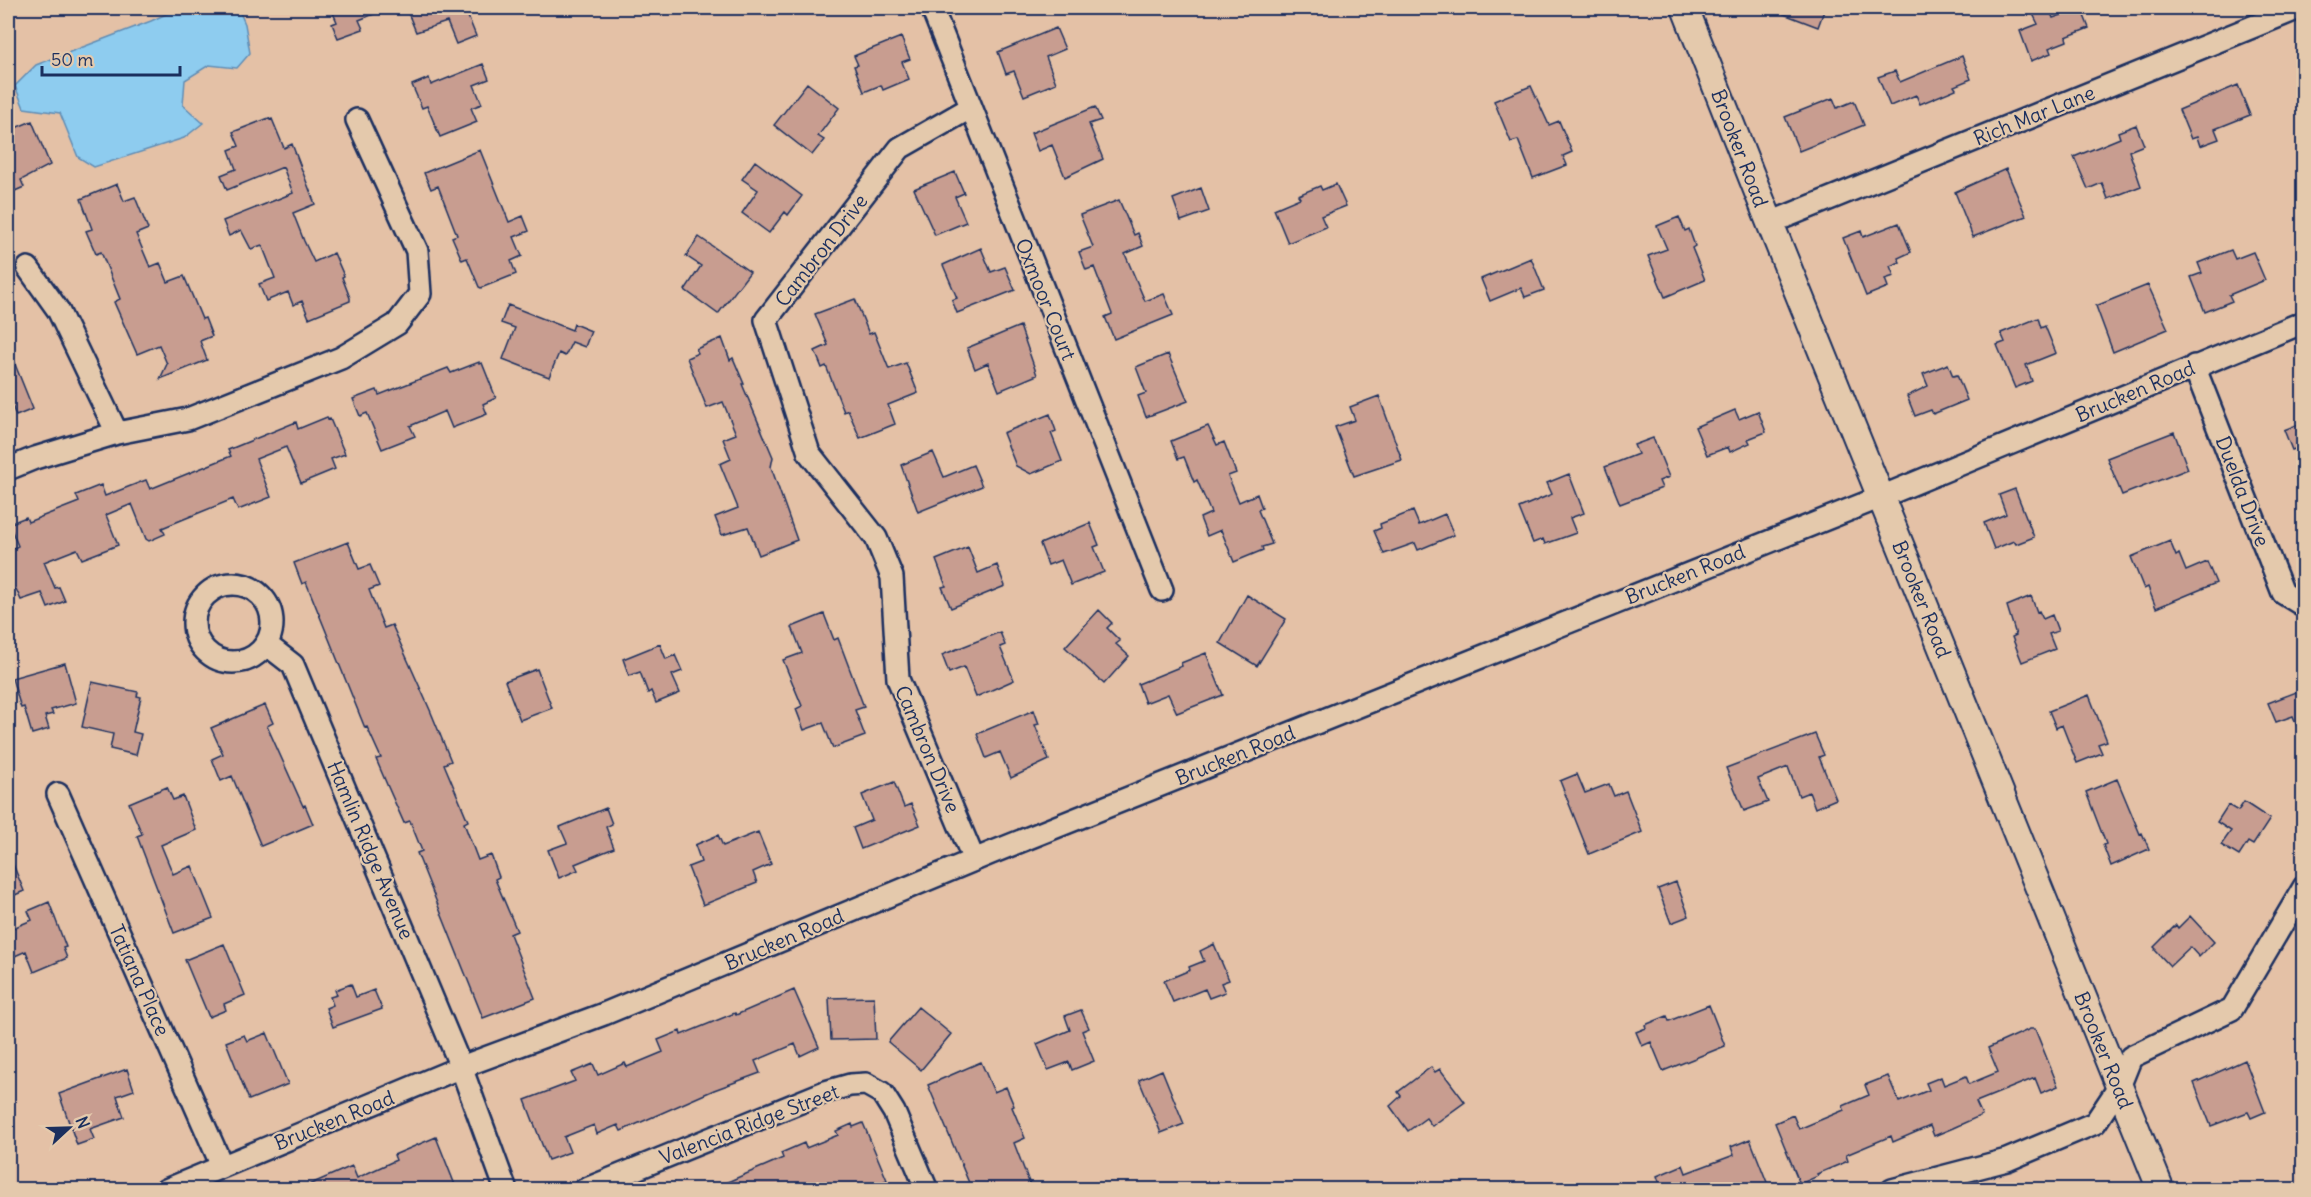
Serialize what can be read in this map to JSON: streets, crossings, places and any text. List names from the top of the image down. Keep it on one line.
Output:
{"streets":{"street":["Rich Mar Lane","Brooker Road","Cambron Drive","Oxmoor Court","Brucken Road","Duelda Drive","Hamlin Ridge Avenue","Tatiana Place","Valencia Ridge Street"]},"crossings":[["Rich Mar Lane","Brooker Road"],["Brooker Road","Brucken Road"],["Cambron Drive","Oxmoor Court"],["Cambron Drive","Brucken Road"],["Brucken Road","Duelda Drive"],["Brucken Road","Hamlin Ridge Avenue"],["Brucken Road","Tatiana Place"]],"scale_bar":"50 m","north":"right"}
